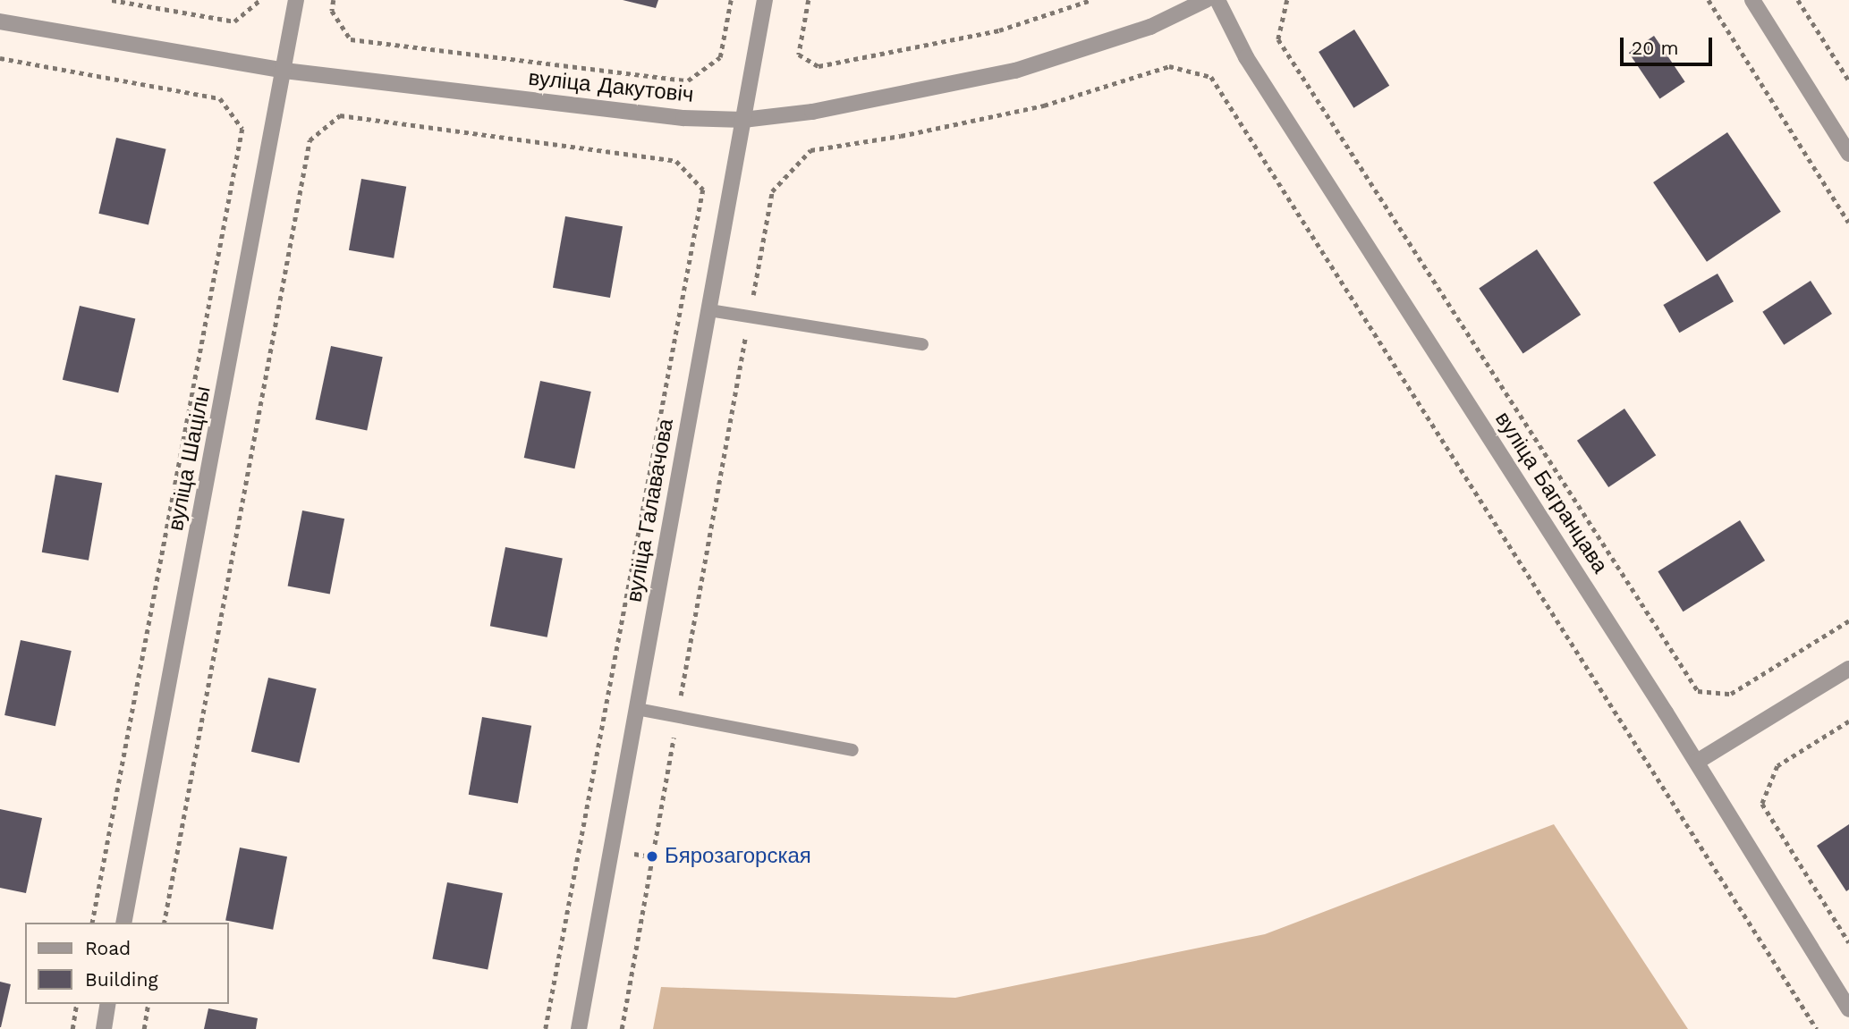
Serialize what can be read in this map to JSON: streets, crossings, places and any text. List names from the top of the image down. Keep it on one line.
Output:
{"streets":{"street":["вуліца Дакутовіч","вуліца Шацілы","вуліца Багранцава","вуліца Галавачова"]},"crossings":[["вуліца Дакутовіч","вуліца Шацілы"],["вуліца Дакутовіч","вуліца Галавачова"]],"places":["Бярозагорская"],"legend":["Road","Building"],"scale_bar":"20 m"}
